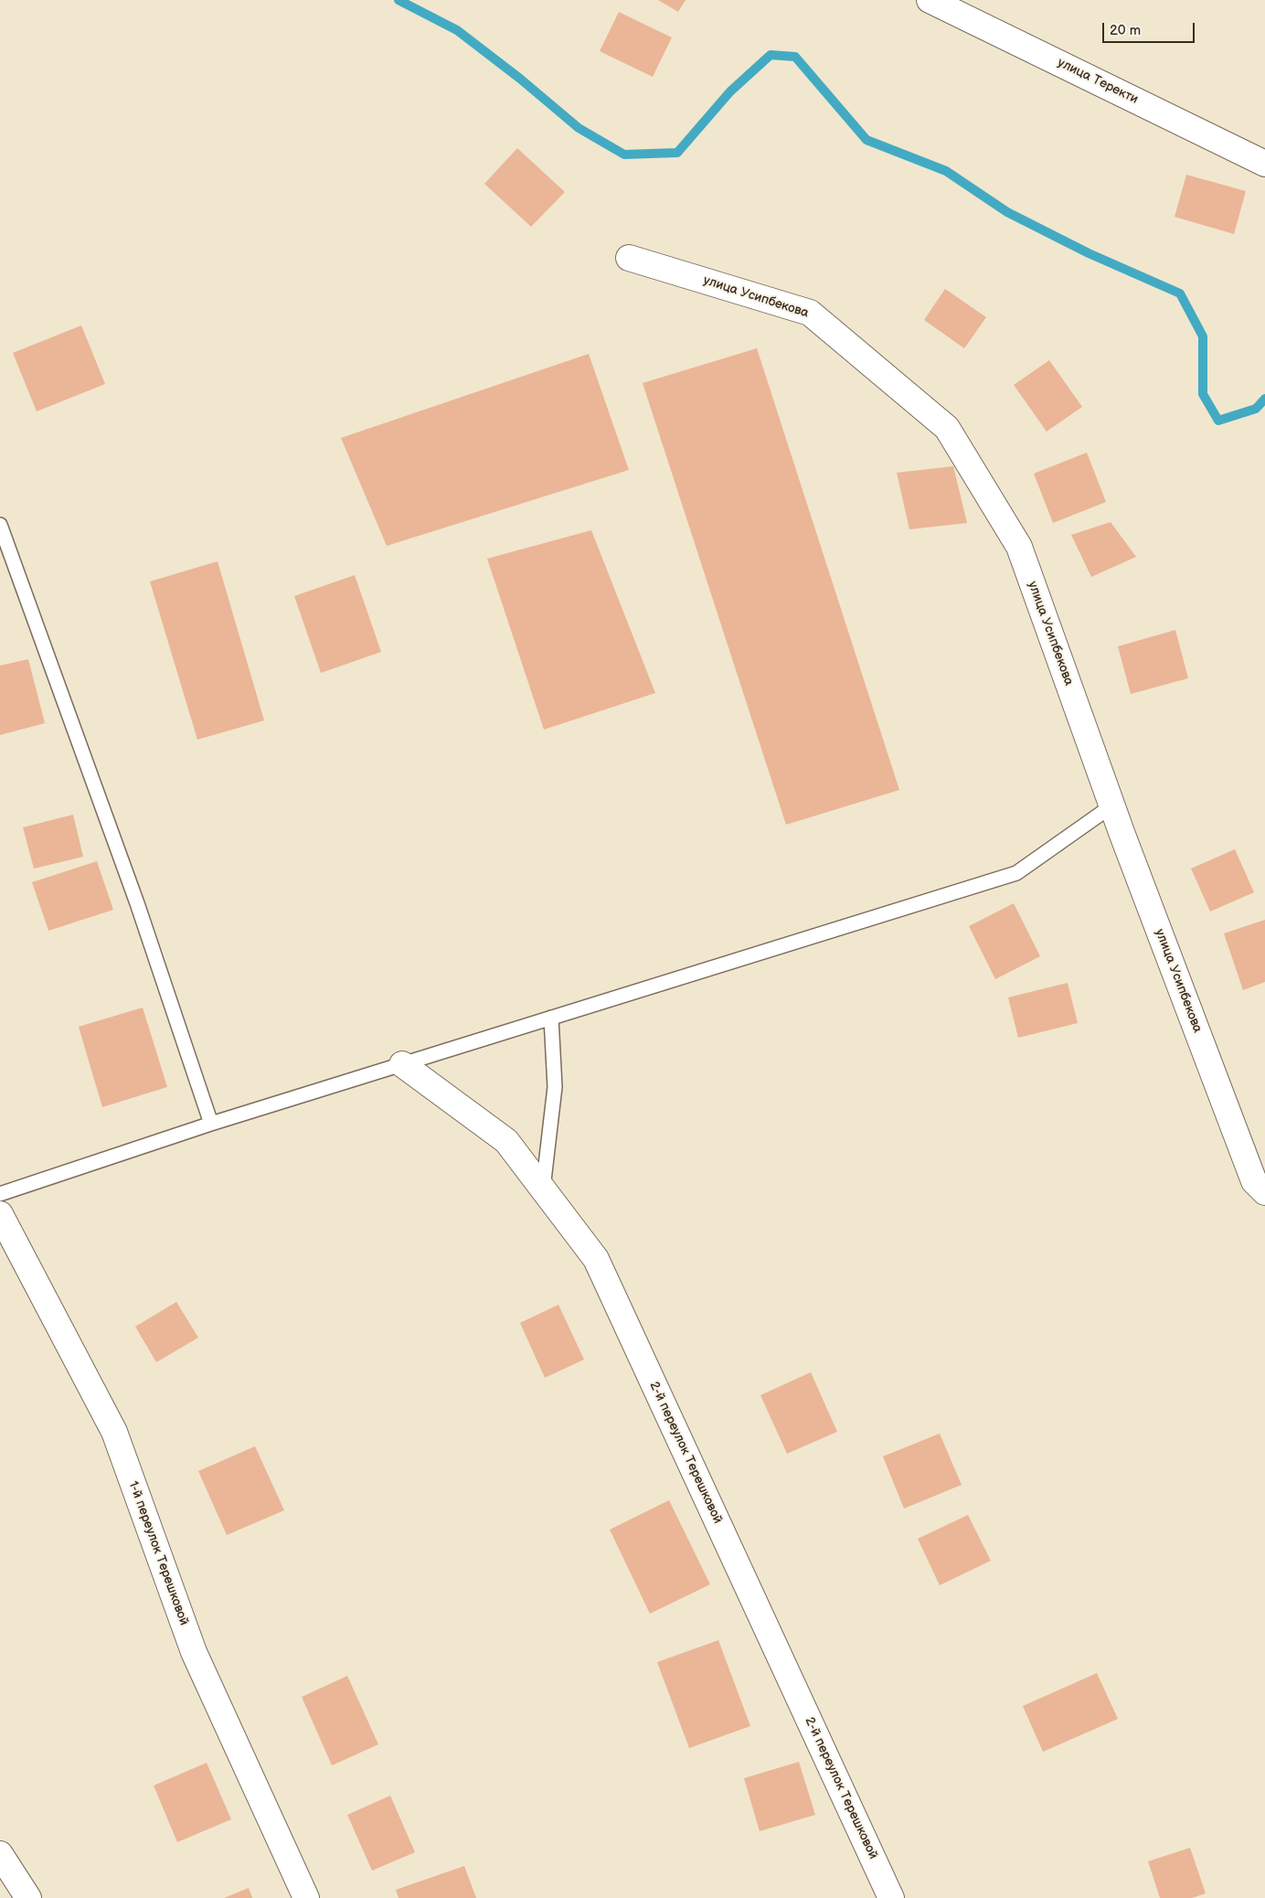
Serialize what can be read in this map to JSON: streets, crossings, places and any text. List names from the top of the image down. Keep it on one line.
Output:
{"streets":{"street":["улица Теректи","улица Усипбекова","2-й переулок Терешковой","1-й переулок Терешковой"]},"scale_bar":"20 m"}
